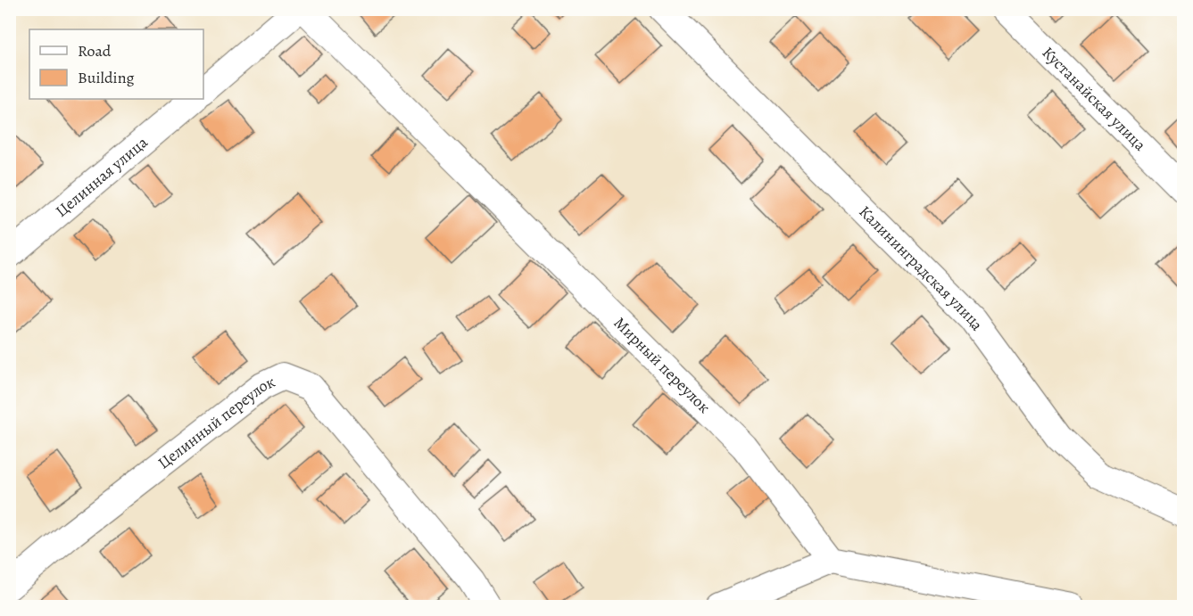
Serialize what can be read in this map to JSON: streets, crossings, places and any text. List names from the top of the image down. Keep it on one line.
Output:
{"streets":{"street":["Кустанайская улица","Целинная улица","Калининградская улица","Мирный переулок","Целинный переулок"]},"legend":["Road","Building"]}
